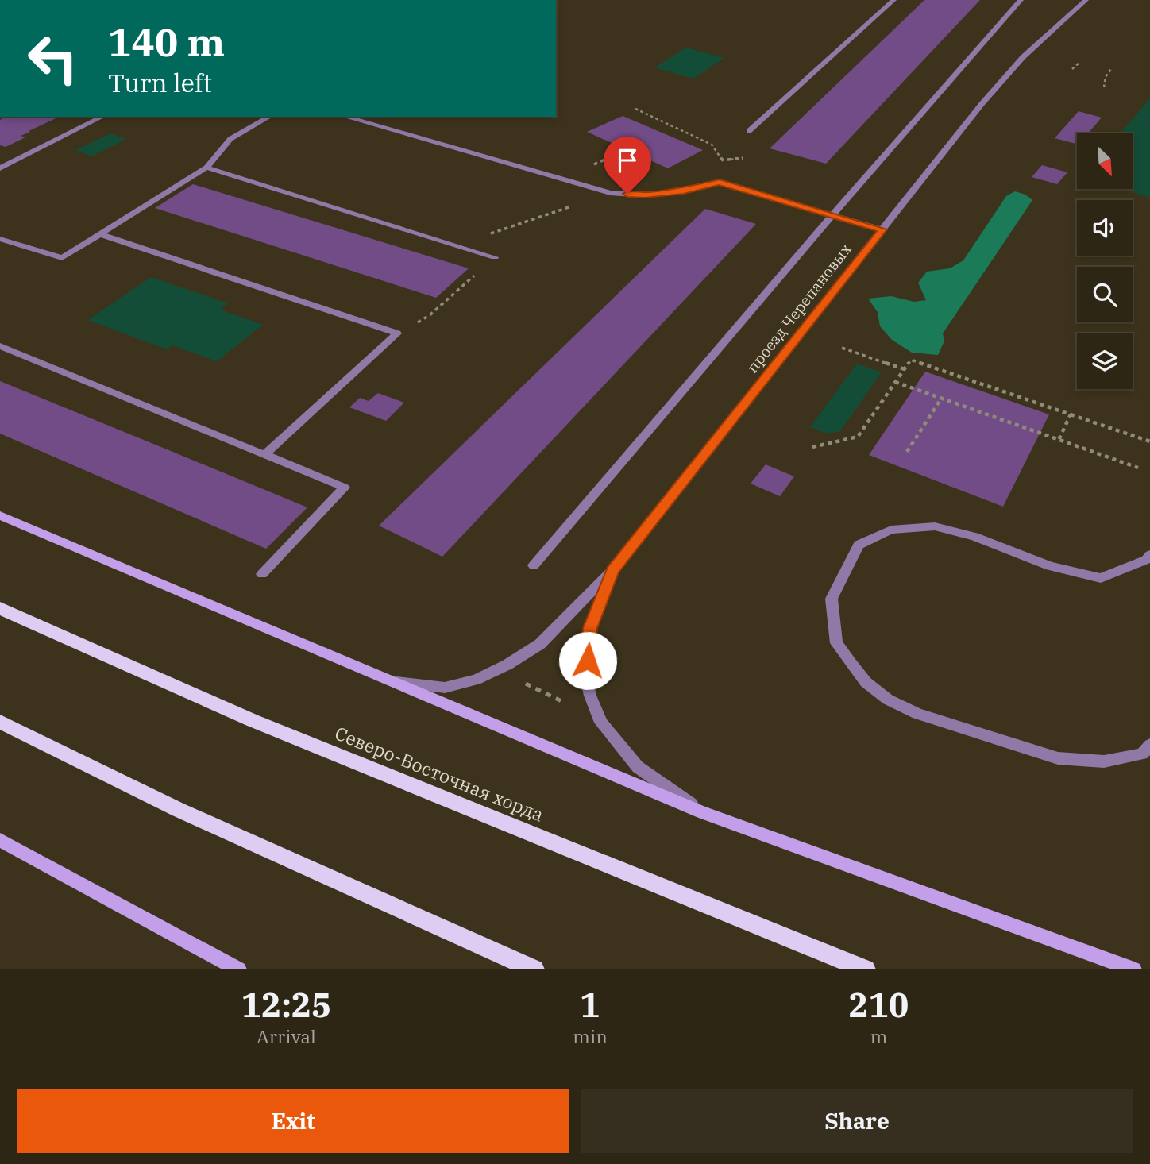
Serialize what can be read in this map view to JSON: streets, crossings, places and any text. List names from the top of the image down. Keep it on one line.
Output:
{"streets":{"main road":["Северо-Восточная хорда"],"street":["проезд Черепановых"]},"north":"bottom right","page":{"turn":["140 m","Turn left"],"eta":["12:25","Arrival","1","min","210","m"],"buttons":["Exit","Share"]}}
